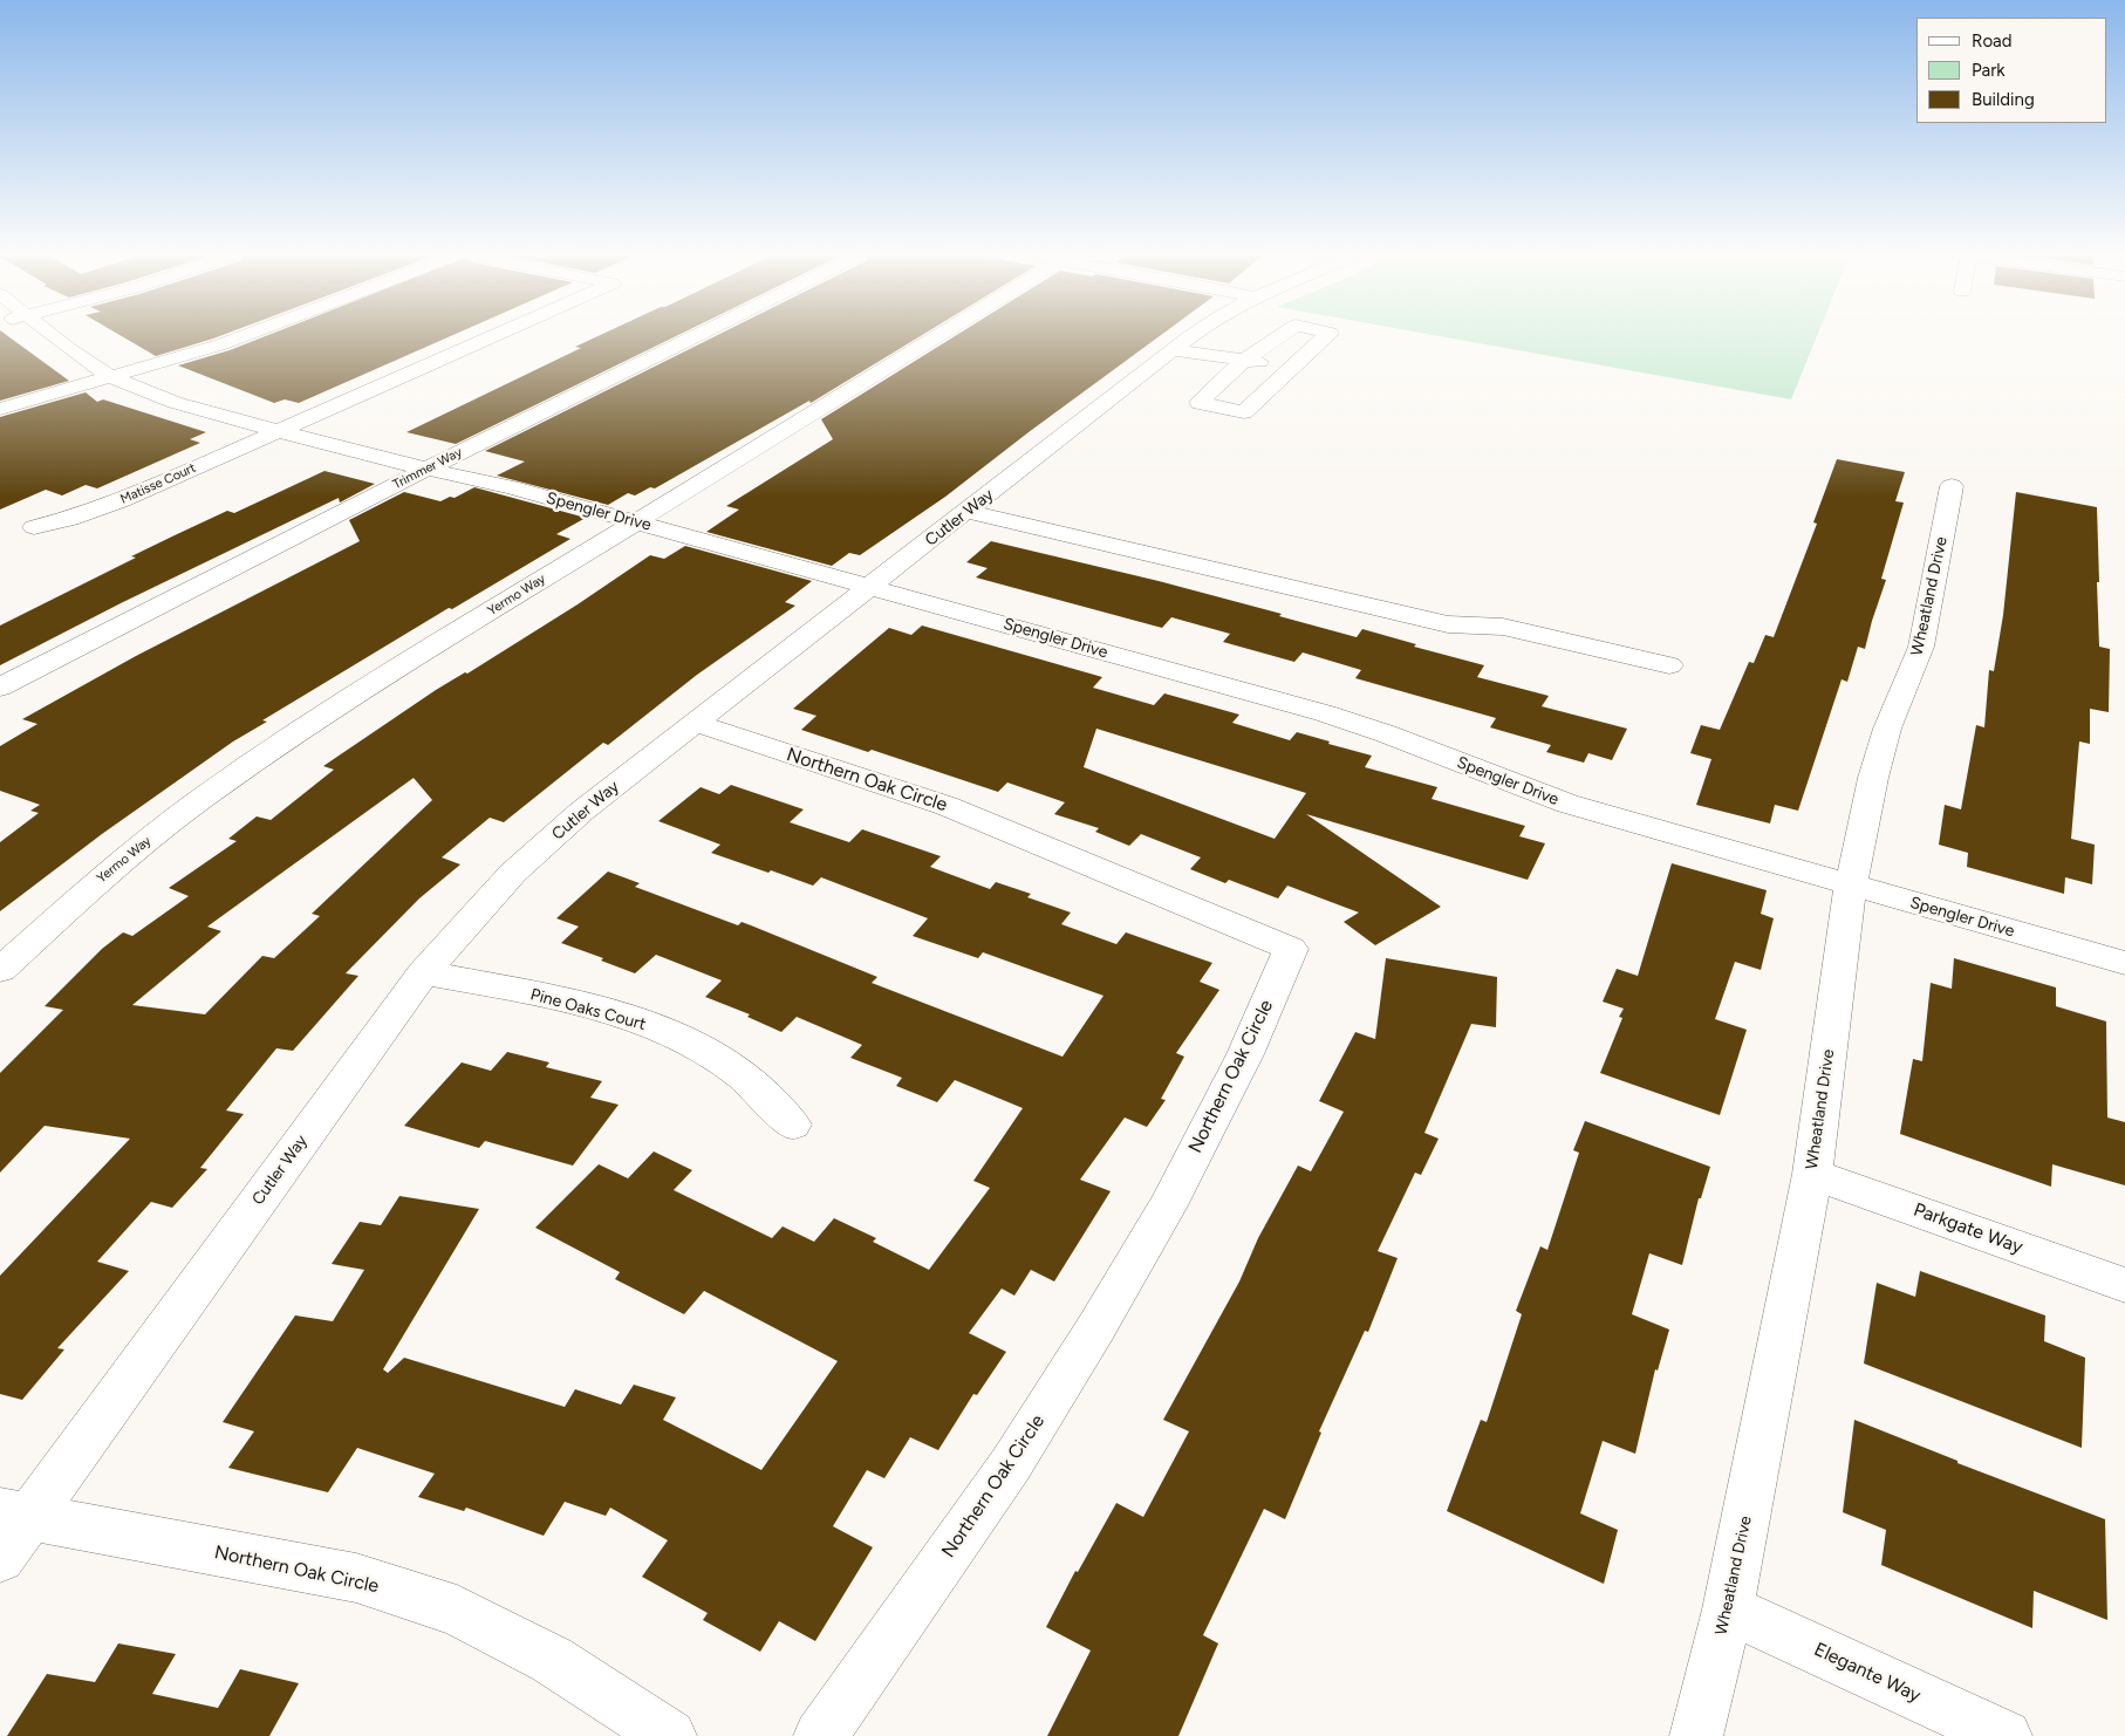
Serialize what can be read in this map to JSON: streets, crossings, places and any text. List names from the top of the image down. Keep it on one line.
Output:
{"streets":{"street":["Trimmer Way","Matisse Court","Spengler Drive","Cutler Way","Yermo Way","Wheatland Drive","Northern Oak Circle","Pine Oaks Court","Parkgate Way","Elegante Way"]},"crossings":[["Trimmer Way","Spengler Drive"],["Matisse Court","Spengler Drive"],["Spengler Drive","Cutler Way"],["Spengler Drive","Yermo Way"],["Spengler Drive","Wheatland Drive"],["Cutler Way","Northern Oak Circle"],["Cutler Way","Pine Oaks Court"],["Wheatland Drive","Parkgate Way"],["Wheatland Drive","Elegante Way"]],"legend":["Road","Park","Building"]}
